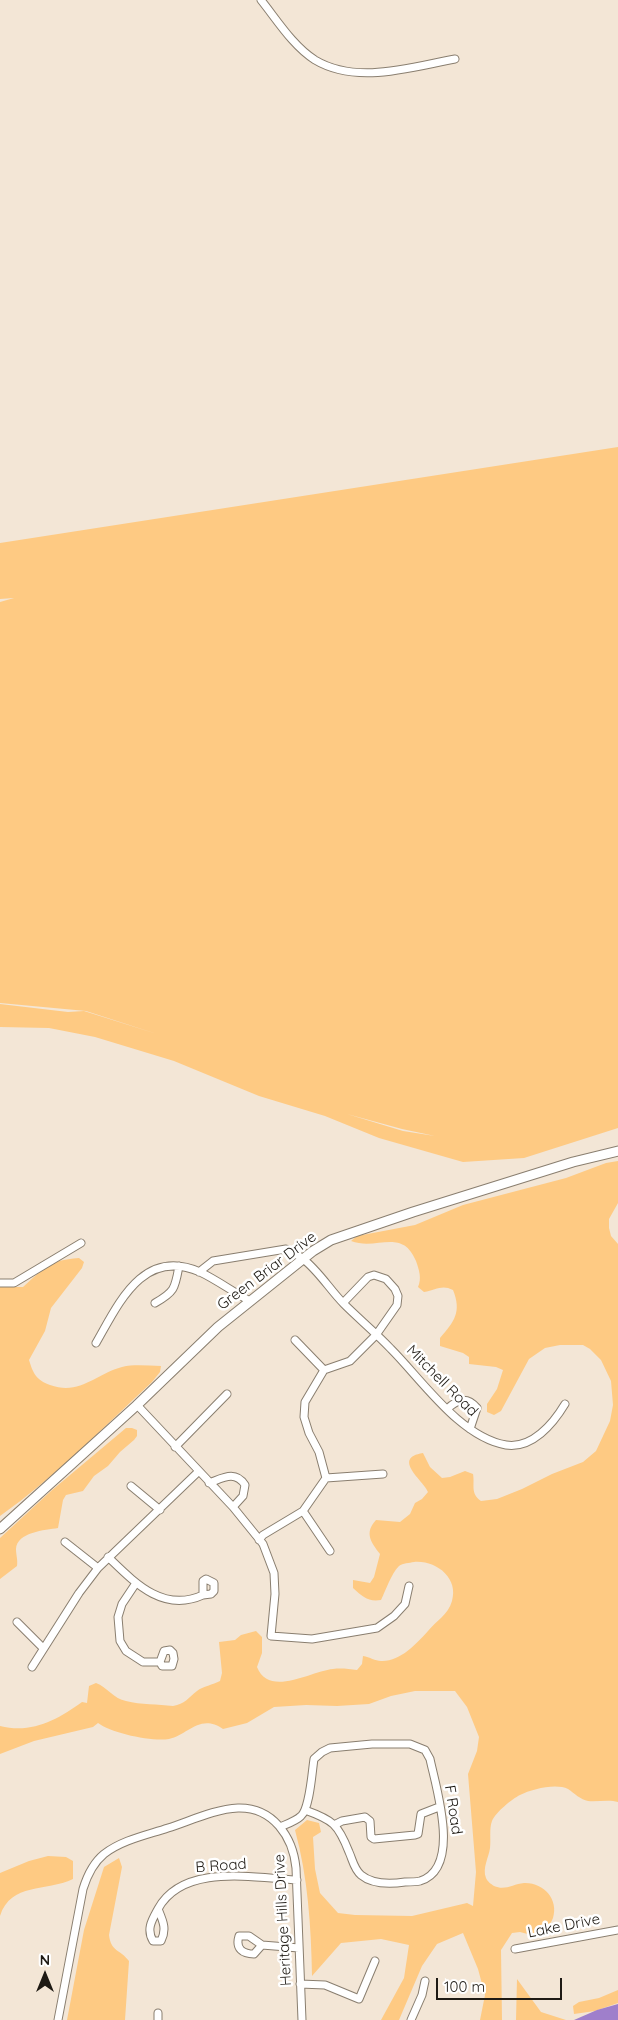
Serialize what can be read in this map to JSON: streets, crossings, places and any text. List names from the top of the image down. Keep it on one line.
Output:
{"streets":{"street":["Green Briar Drive","Mitchell Road","F Road","B Road","Heritage Hills Drive","Lake Drive"]},"crossings":[["Green Briar Drive","Mitchell Road"],["B Road","Heritage Hills Drive"]],"scale_bar":"100 m","north":"top"}
